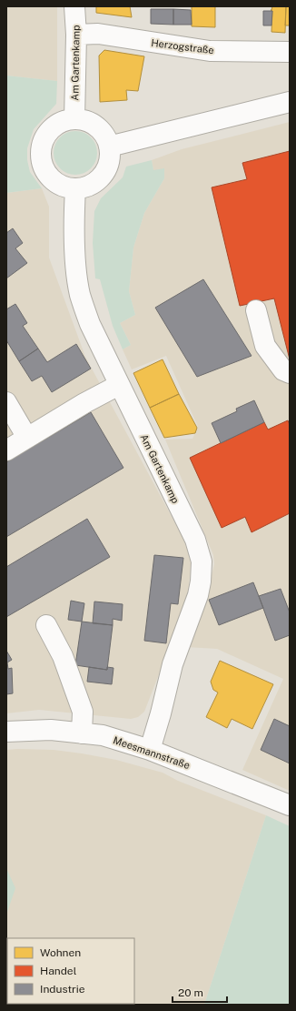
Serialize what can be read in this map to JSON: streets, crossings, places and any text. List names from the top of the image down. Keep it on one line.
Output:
{"streets":{"street":["Herzogstraße","Am Gartenkamp","Meesmannstraße"]},"crossings":[["Herzogstraße","Am Gartenkamp"],["Am Gartenkamp","Meesmannstraße"]],"legend":["Wohnen","Handel","Industrie"],"scale_bar":"20 m"}
